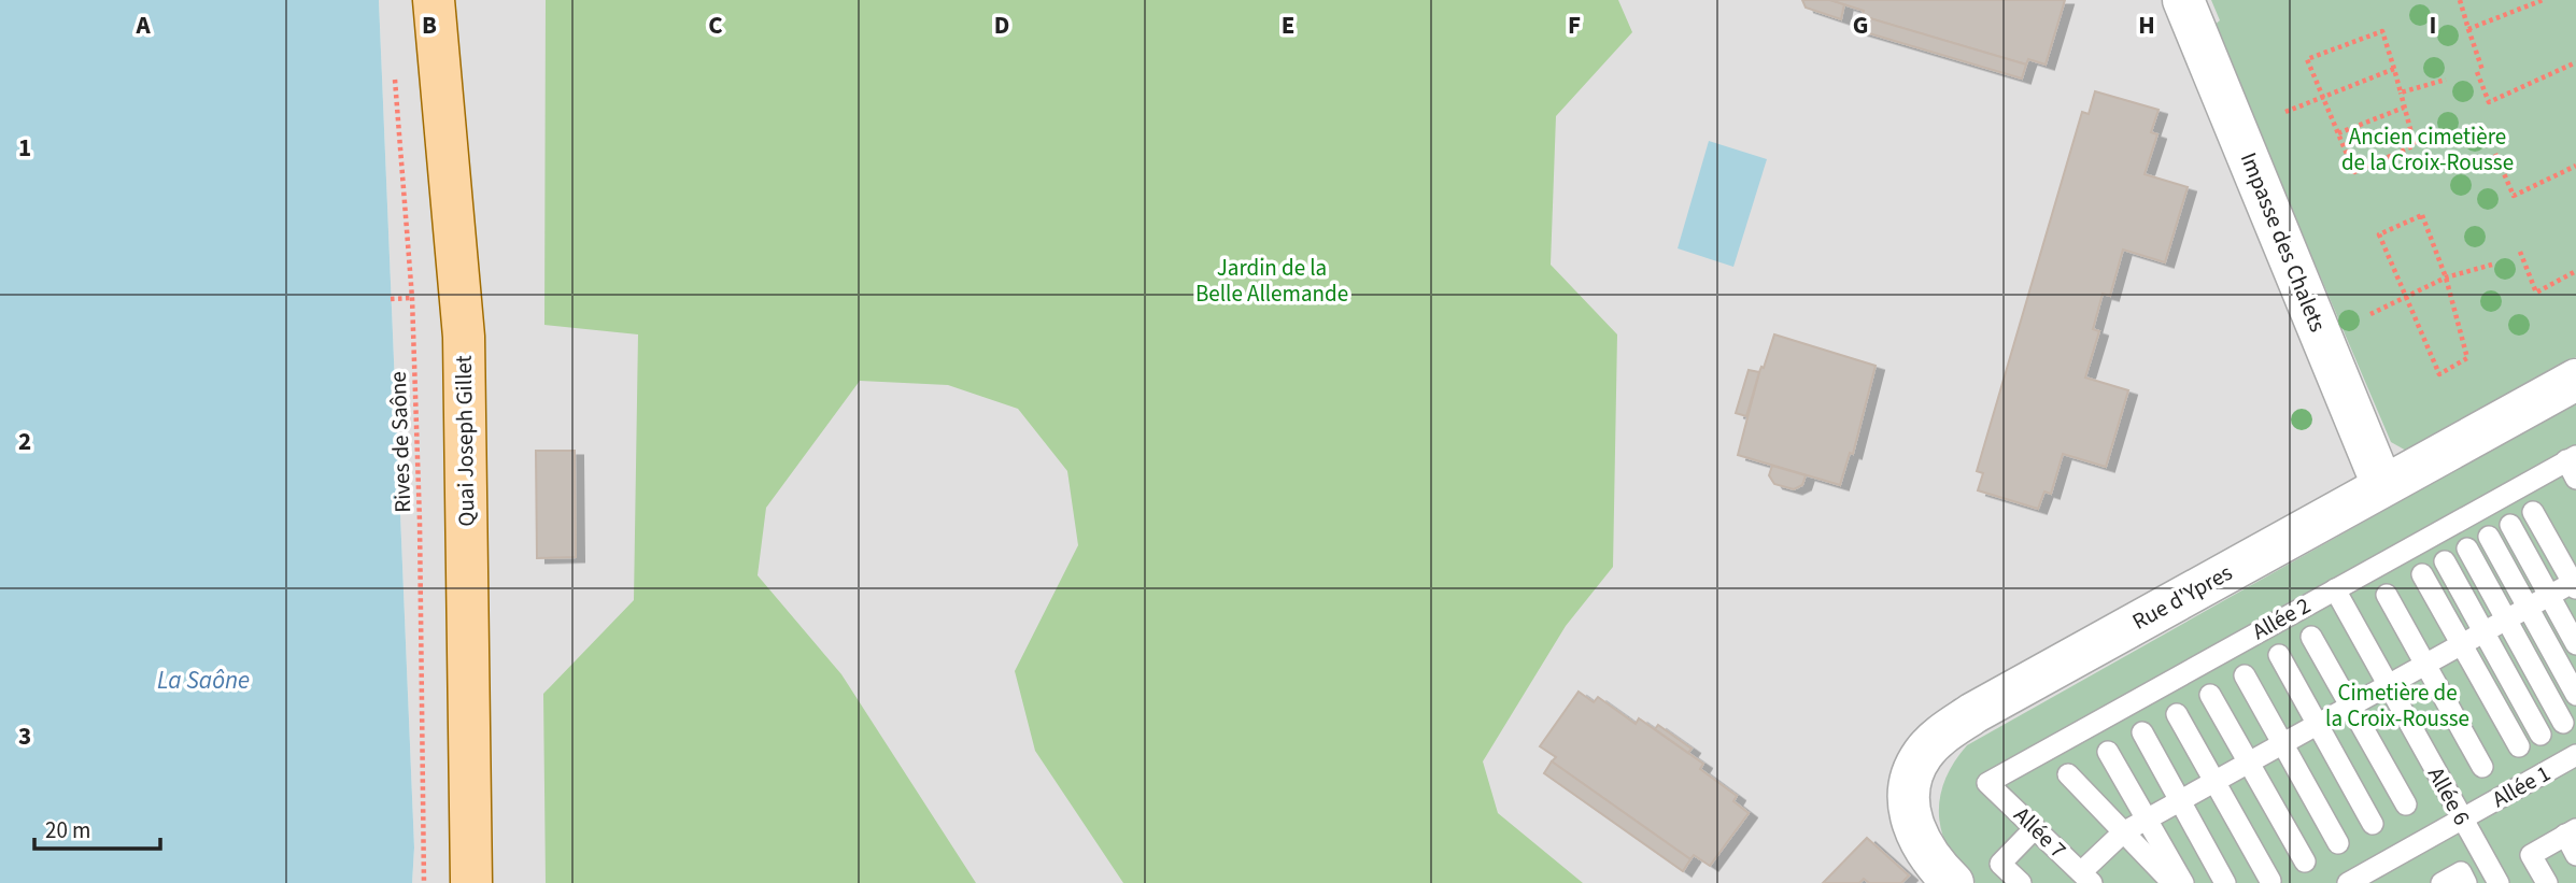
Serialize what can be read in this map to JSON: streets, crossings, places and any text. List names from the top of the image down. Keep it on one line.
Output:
{"streets":{"main road":["Quai Joseph Gillet"],"street":["Impasse des Chalets","Rue d'Ypres"],"lane":["Allée 2","Allée 1","Allée 6","Allée 7"],"path":["Rives de Saône"]},"crossings":[["Impasse des Chalets","Rue d'Ypres"],["Allée 2","Allée 6"],["Allée 2","Allée 7"],["Allée 1","Allée 6"]],"water":["La Saône"],"parks":["Ancien cimetière de la Croix-Rousse","Jardin de la Belle Allemande","Cimetière de la Croix-Rousse"],"scale_bar":"20 m","grid":{"columns":["A","B","C","D","E","F","G","H","I"],"rows":["1","2","3"]}}
